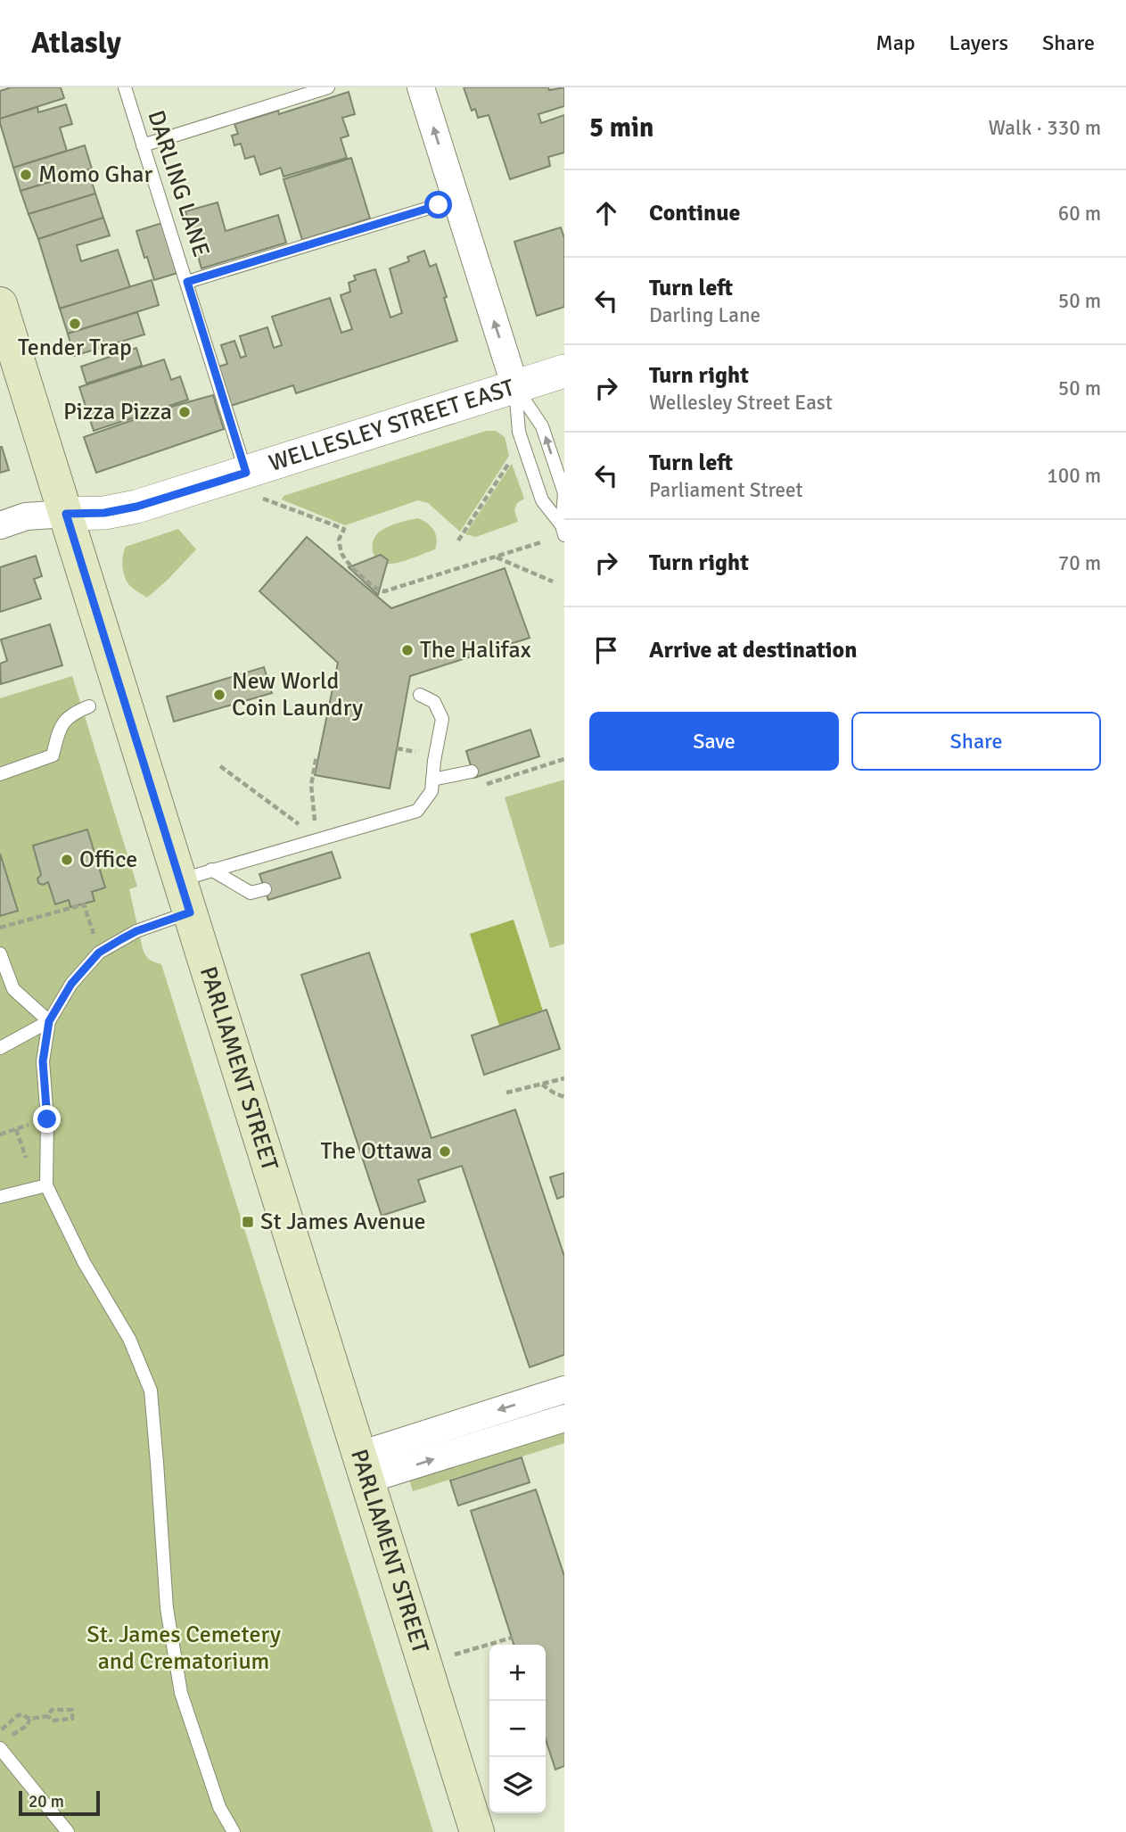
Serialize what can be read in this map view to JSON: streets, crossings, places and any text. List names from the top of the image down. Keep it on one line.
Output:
{"streets":{"main road":["PARLIAMENT STREET"],"street":["WELLESLEY STREET EAST"],"lane":["DARLING LANE"]},"crossings":[["DARLING LANE","WELLESLEY STREET EAST"],["WELLESLEY STREET EAST","PARLIAMENT STREET"]],"parks":["St. James Cemetery and Crematorium"],"places":{"other":["Momo Ghar","Tender Trap","Pizza Pizza","The Halifax","New World Coin Laundry","Office","The Ottawa"],"transit":["St James Avenue"]},"scale_bar":"20 m","page":{"header":"Atlasly","nav":["Map","Layers","Share"],"heading":["5 min","Walk · 330 m"],"list":[["Continue","60 m"],["Turn left","Darling Lane","50 m"],["Turn right","Wellesley Street East","50 m"],["Turn left","Parliament Street","100 m"],["Turn right","70 m"],"Arrive at destination"],"buttons":["Save","Share"],"map_buttons":["+","−"],"scale":"20 m"}}
